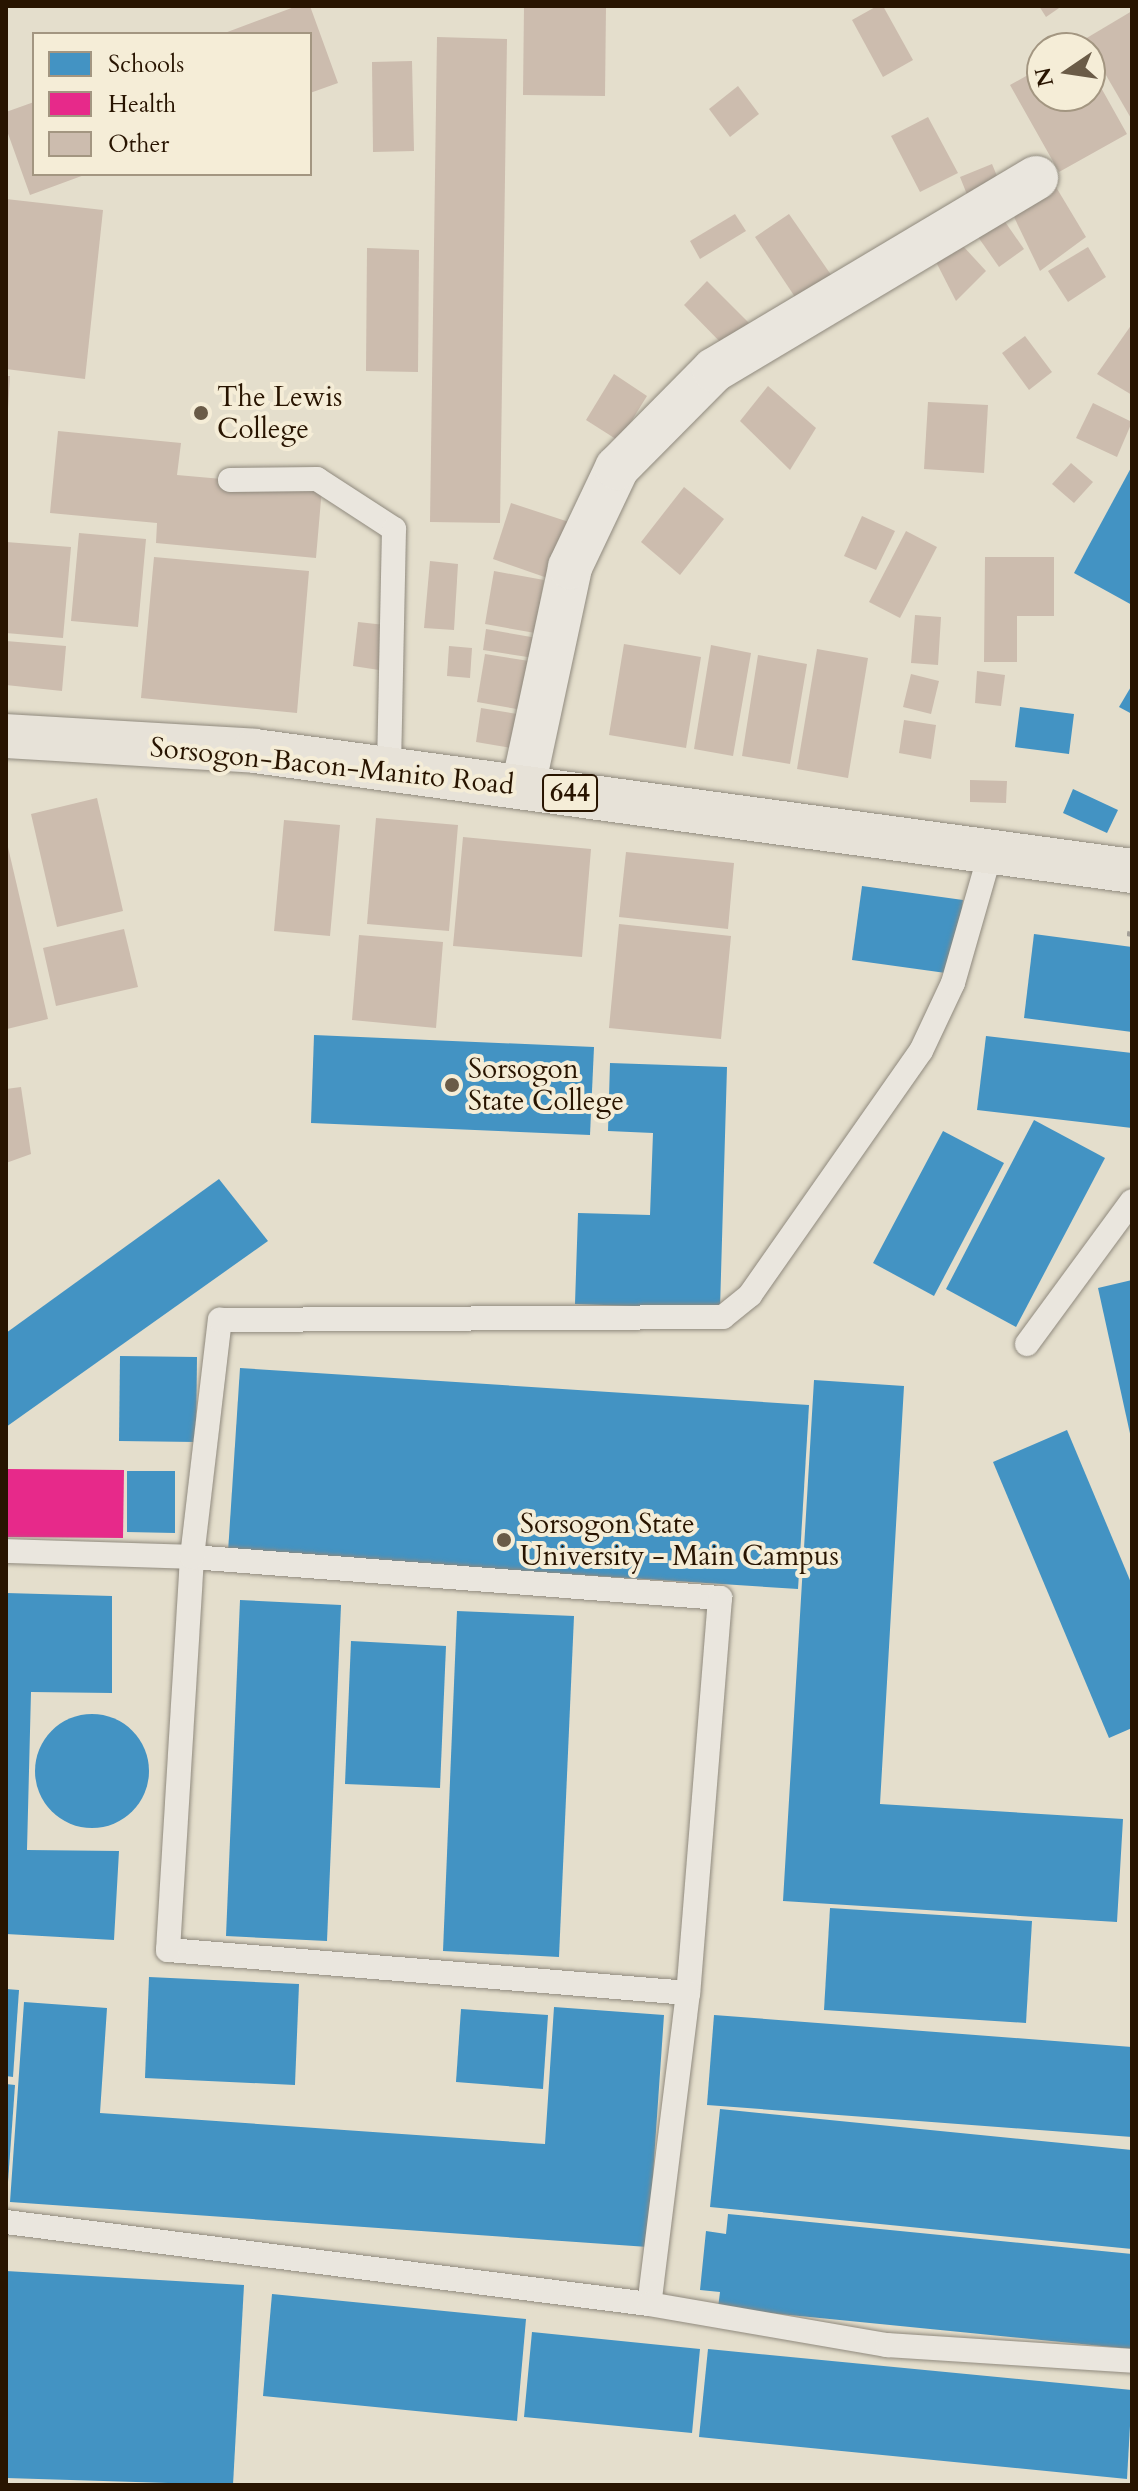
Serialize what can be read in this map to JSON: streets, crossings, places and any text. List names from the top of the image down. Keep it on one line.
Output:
{"streets":{"main road":["Sorsogon-Bacon-Manito Road","644"]},"places":["The Lewis College","Sorsogon State College","Sorsogon State University - Main Campus"],"legend":["Schools","Health","Other"],"north":"left"}
